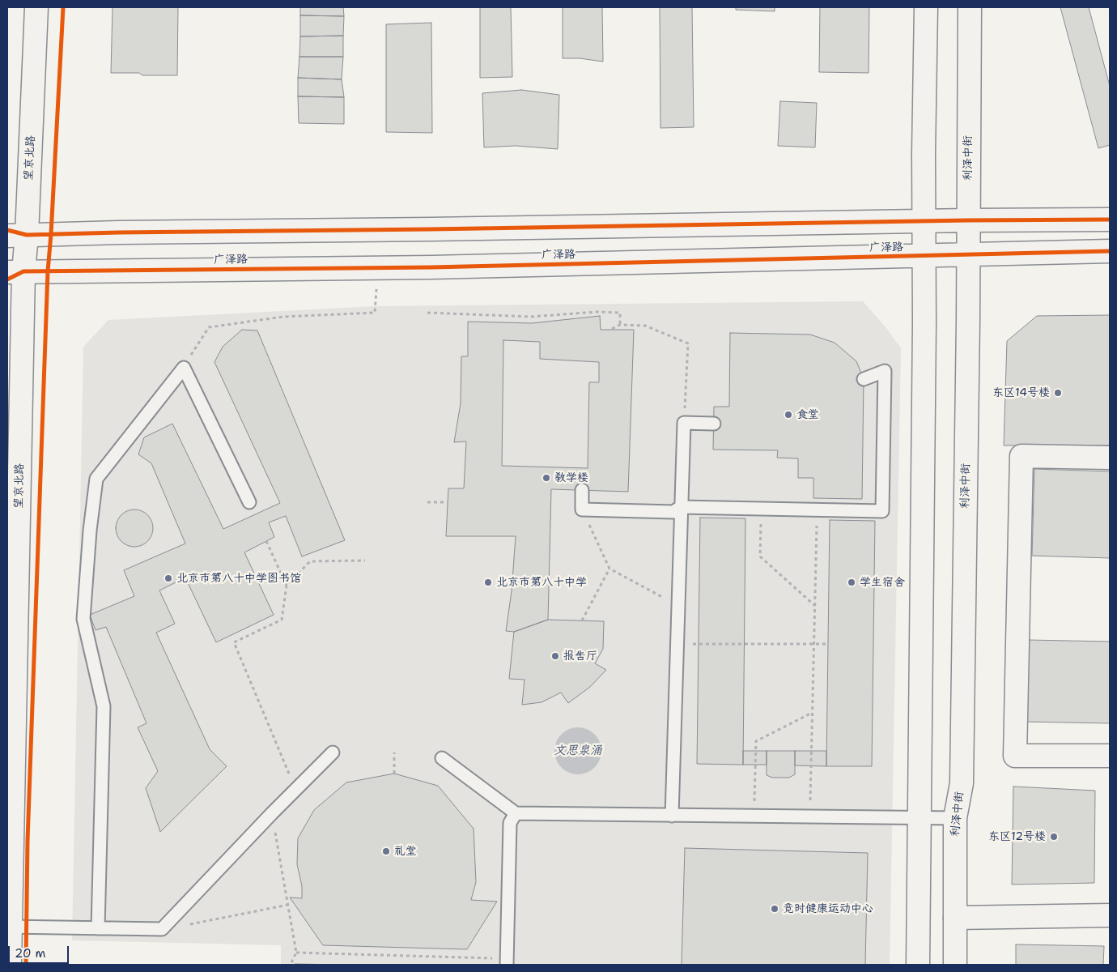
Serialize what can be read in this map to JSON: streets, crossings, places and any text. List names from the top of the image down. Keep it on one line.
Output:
{"streets":{"main road":["望京北路","利泽中街","广泽路"]},"crossings":[["望京北路","广泽路"],["利泽中街","广泽路"]],"water":["文思泉涌"],"places":["东区14号楼","食堂","教学楼","北京市第八十中学图书馆","北京市第八十中学","学生宿舍","报告厅","东区12号楼","礼堂","竞时健康运动中心"],"scale_bar":"20 m"}
